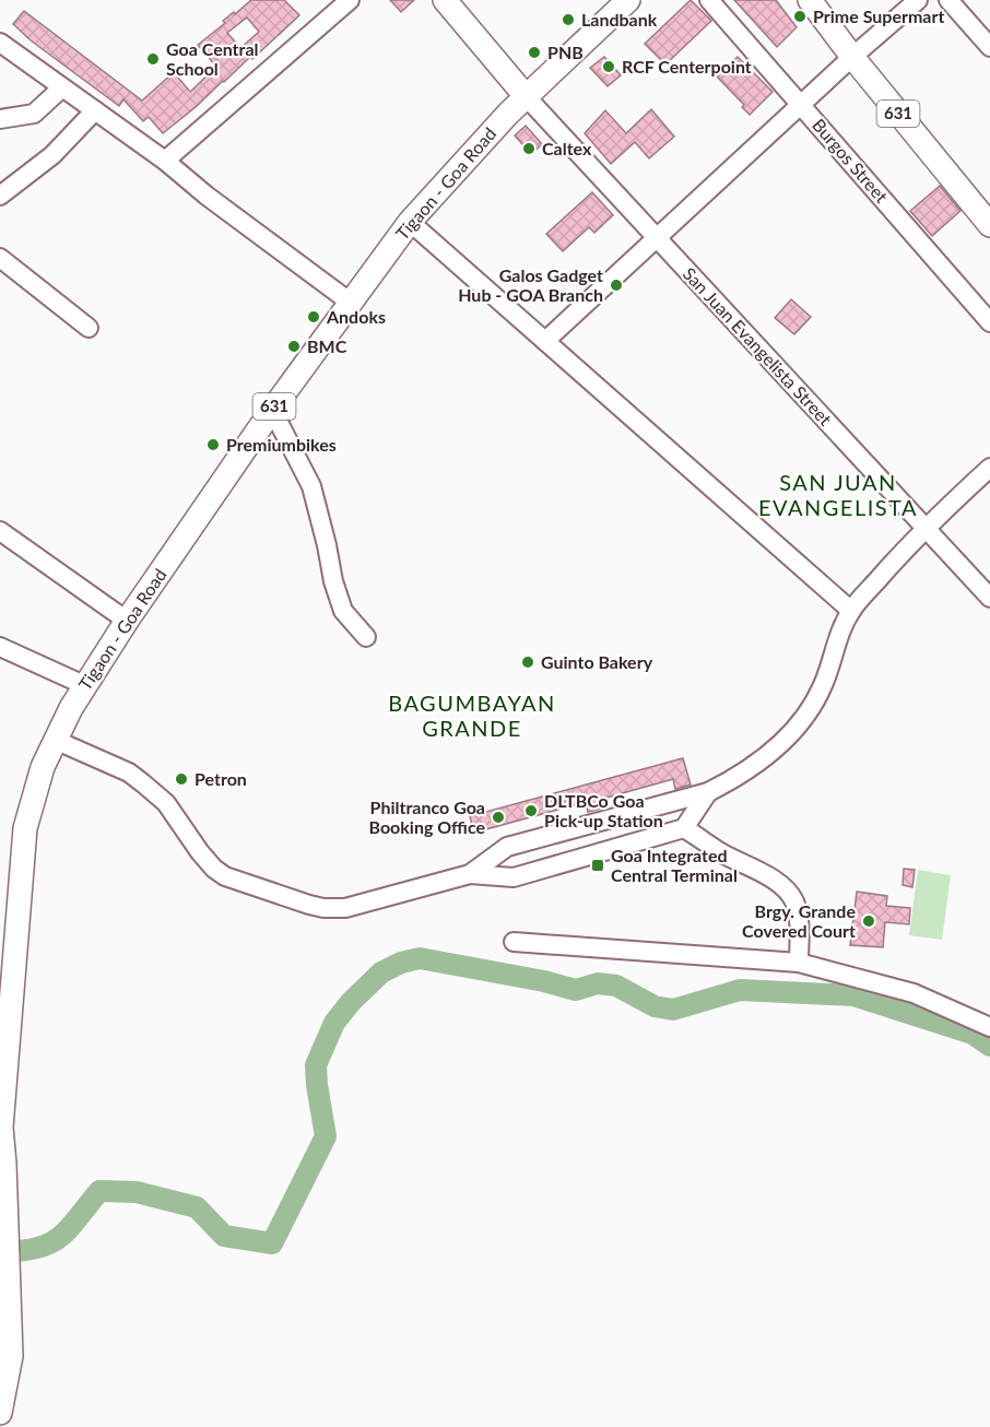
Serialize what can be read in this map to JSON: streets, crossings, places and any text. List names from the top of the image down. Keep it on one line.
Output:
{"streets":{"main road":["631","Tigaon - Goa Road"],"street":["Burgos Street","San Juan Evangelista Street"]},"crossings":[["Tigaon - Goa Road","San Juan Evangelista Street"]],"districts":["SAN JUAN EVANGELISTA","BAGUMBAYAN GRANDE"],"places":{"other":["Prime Supermart","Landbank","PNB","Goa Central School","RCF Centerpoint","Caltex","Galos Gadget Hub - GOA Branch","Andoks","BMC","Premiumbikes","Guinto Bakery","Petron","DLTBCo Goa Pick-up Station","Philtranco Goa Booking Office","Brgy. Grande Covered Court"],"transit":["Goa Integrated Central Terminal"]}}
